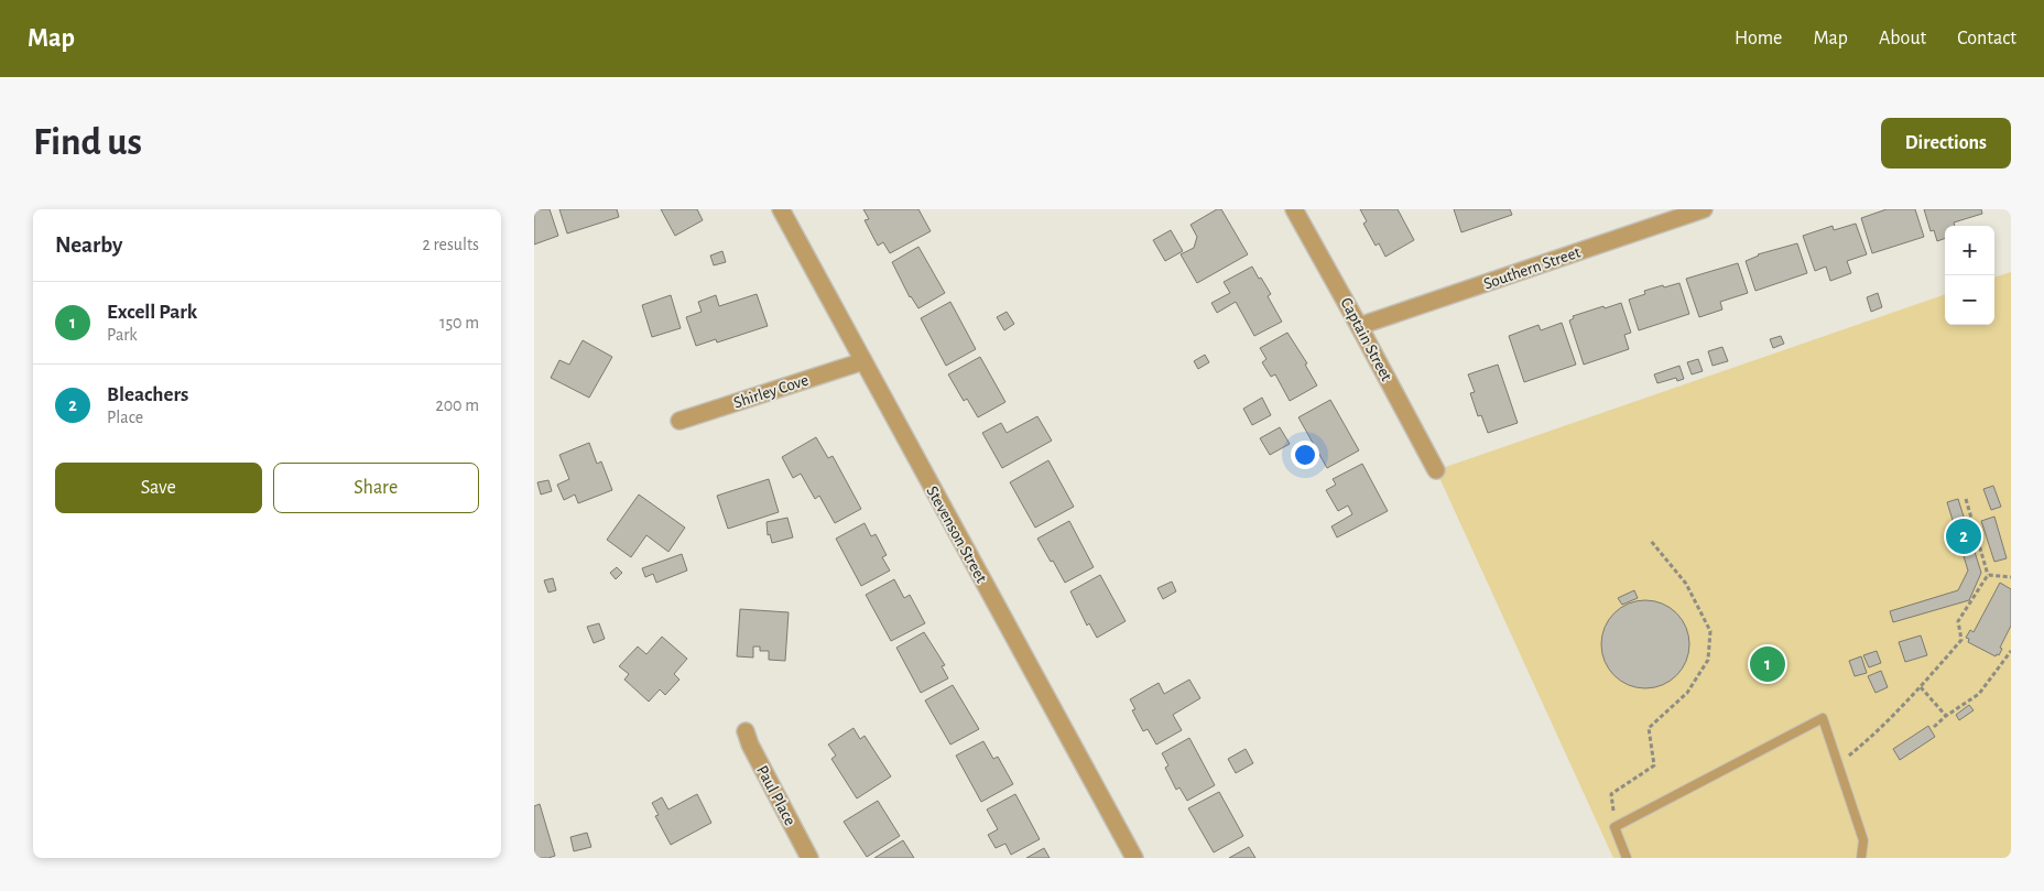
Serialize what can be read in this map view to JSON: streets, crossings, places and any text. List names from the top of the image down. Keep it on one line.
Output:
{"streets":{"street":["Southern Street","Captain Street","Shirley Cove","Stevenson Street","Paul Place"]},"crossings":[["Southern Street","Captain Street"],["Shirley Cove","Stevenson Street"]],"page":{"header":"Map","nav":["Home","Map","About","Contact"],"buttons":["Directions",["Save","Share"]],"title":"Find us","heading":["Nearby","2 results"],"map_buttons":["+","−"],"list":[{"mark":"1","name":"Excell Park","note":"Park","value":"150 m"},{"mark":"2","name":"Bleachers","note":"Place","value":"200 m"}],"pins":["2","1"]}}
